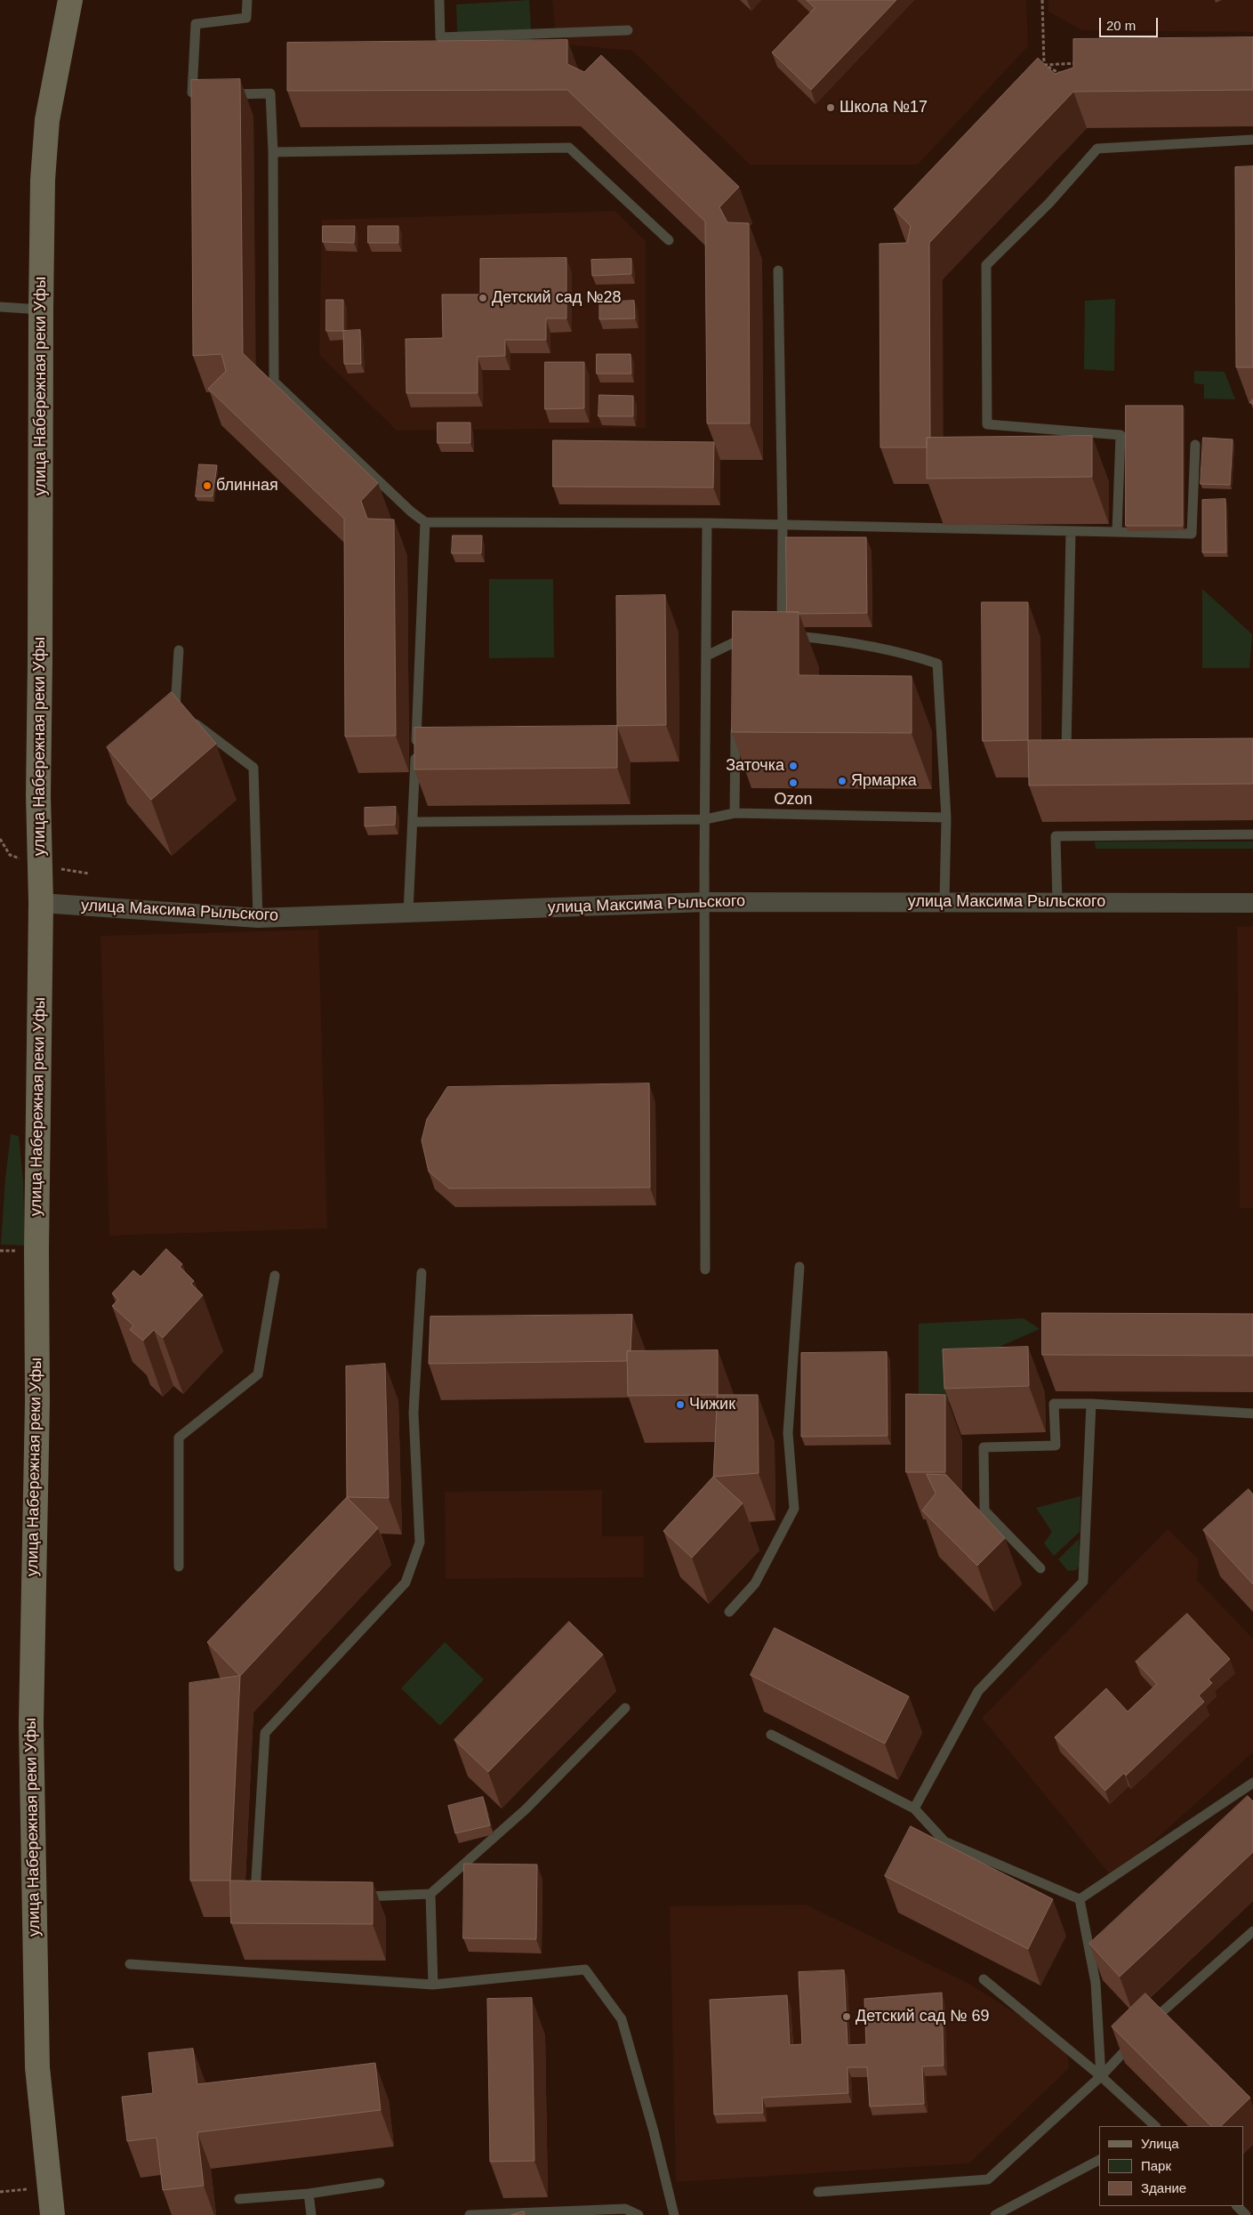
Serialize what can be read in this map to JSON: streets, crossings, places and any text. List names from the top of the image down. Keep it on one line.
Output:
{"streets":{"street":["улица Набережная реки Уфы","улица Максима Рыльского"]},"crossings":[["улица Набережная реки Уфы","улица Максима Рыльского"]],"places":["Школа №17","Детский сад №28","блинная","Заточка","Ярмарка","Ozon","Чижик","Детский сад № 69"],"legend":["Улица","Парк","Здание"],"scale_bar":"20 m"}
